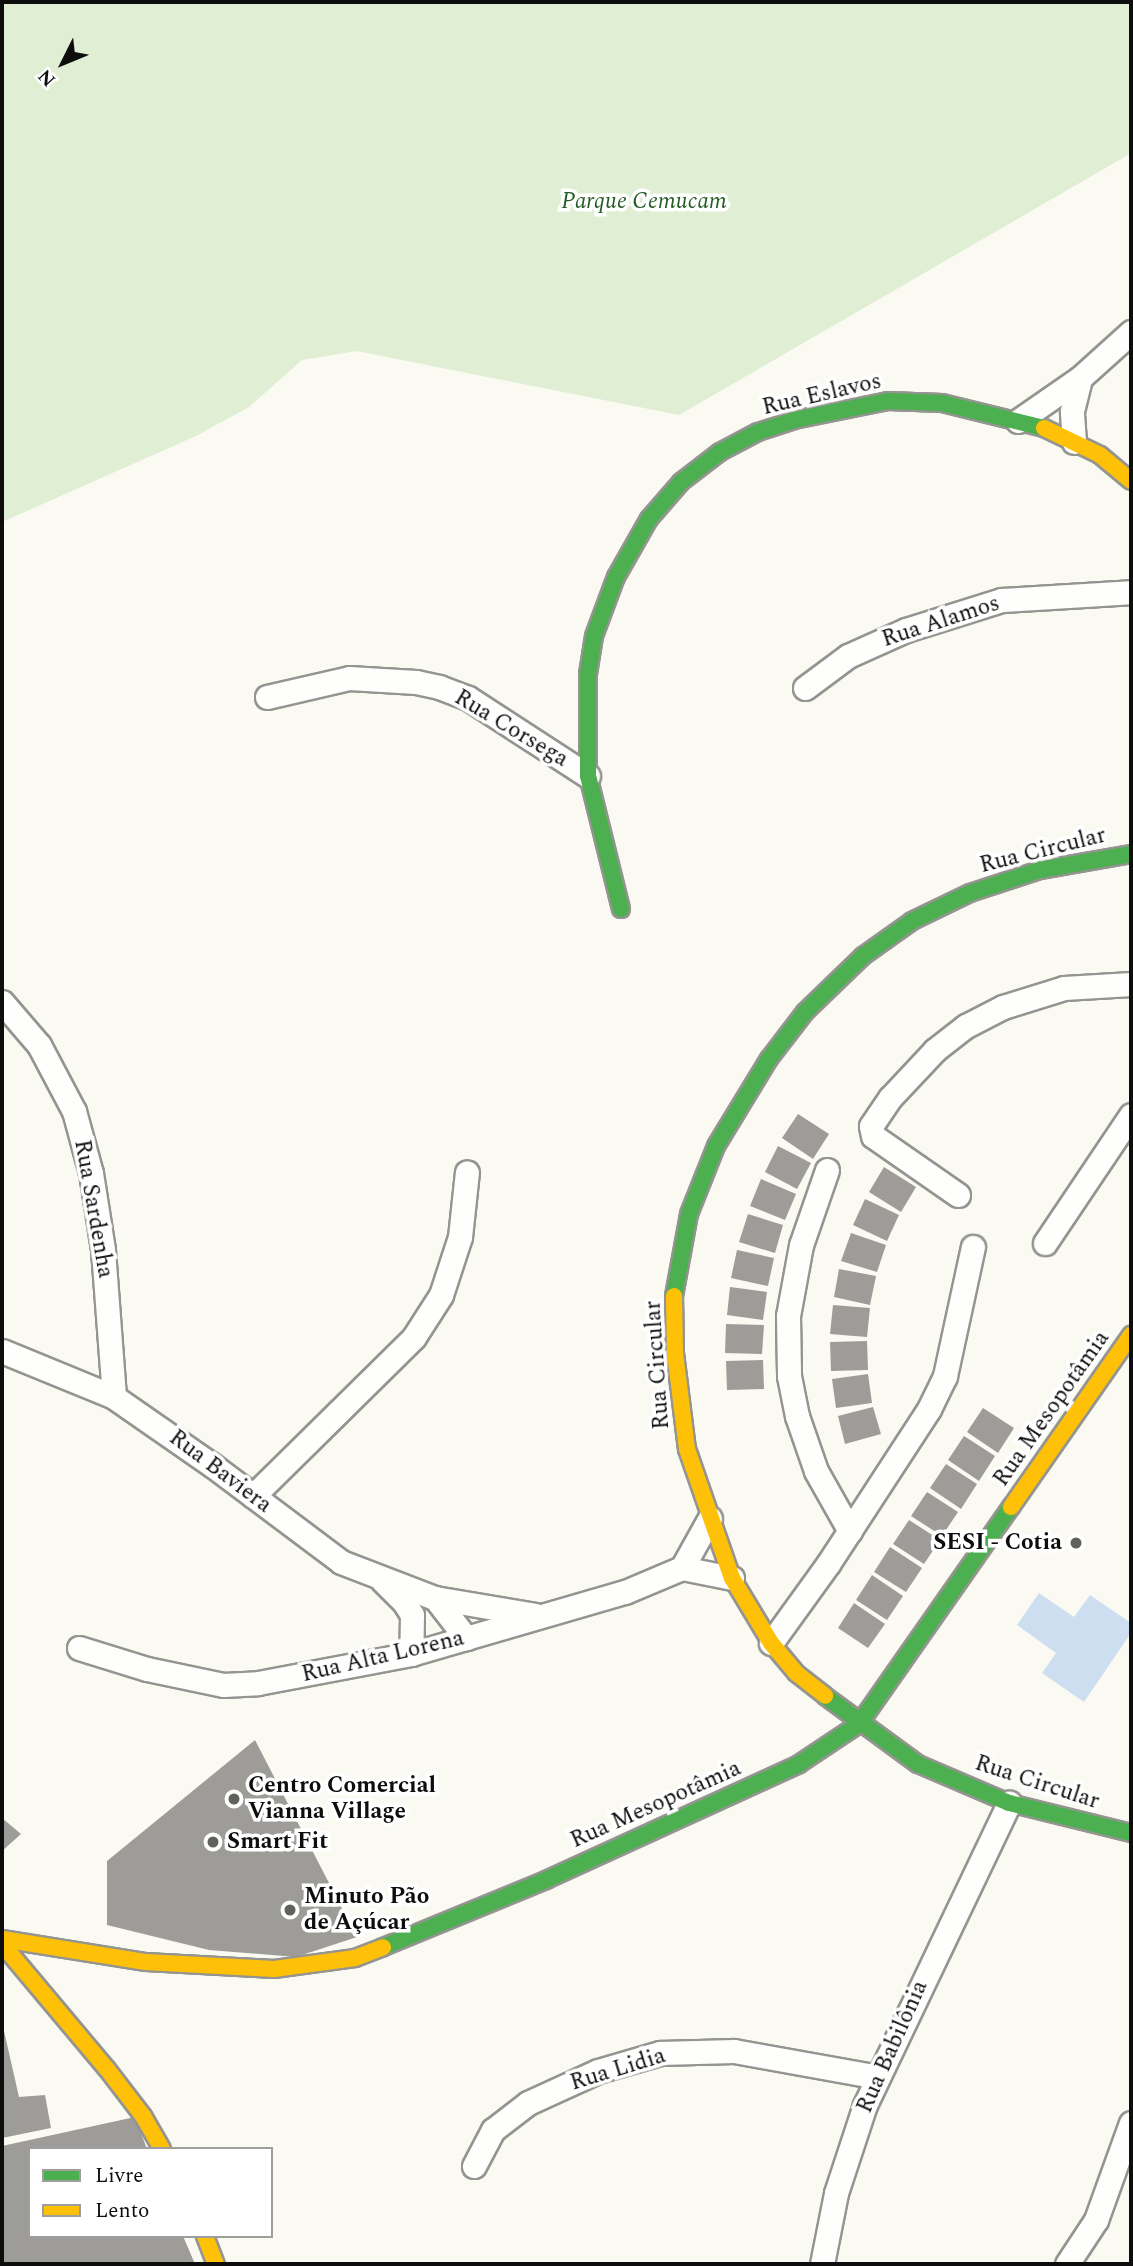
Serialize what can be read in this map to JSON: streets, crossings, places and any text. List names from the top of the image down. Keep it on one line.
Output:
{"streets":{"street":["Rua Eslavos","Rua Alamos","Rua Corsega","Rua Circular","Rua Sardenha","Rua Mesopotâmia","Rua Baviera","Rua Alta Lorena","Rua Babilônia","Rua Lidia"]},"crossings":[["Rua Eslavos","Rua Corsega"],["Rua Circular","Rua Mesopotâmia"],["Rua Circular","Rua Babilônia"],["Rua Sardenha","Rua Baviera"],["Rua Baviera","Rua Alta Lorena"],["Rua Babilônia","Rua Lidia"]],"parks":["Parque Cemucam"],"places":["SESI - Cotia","Centro Comercial Vianna Village","Smart Fit","Minuto Pão de Açúcar"],"legend":["Livre","Lento"],"north":"bottom left"}
